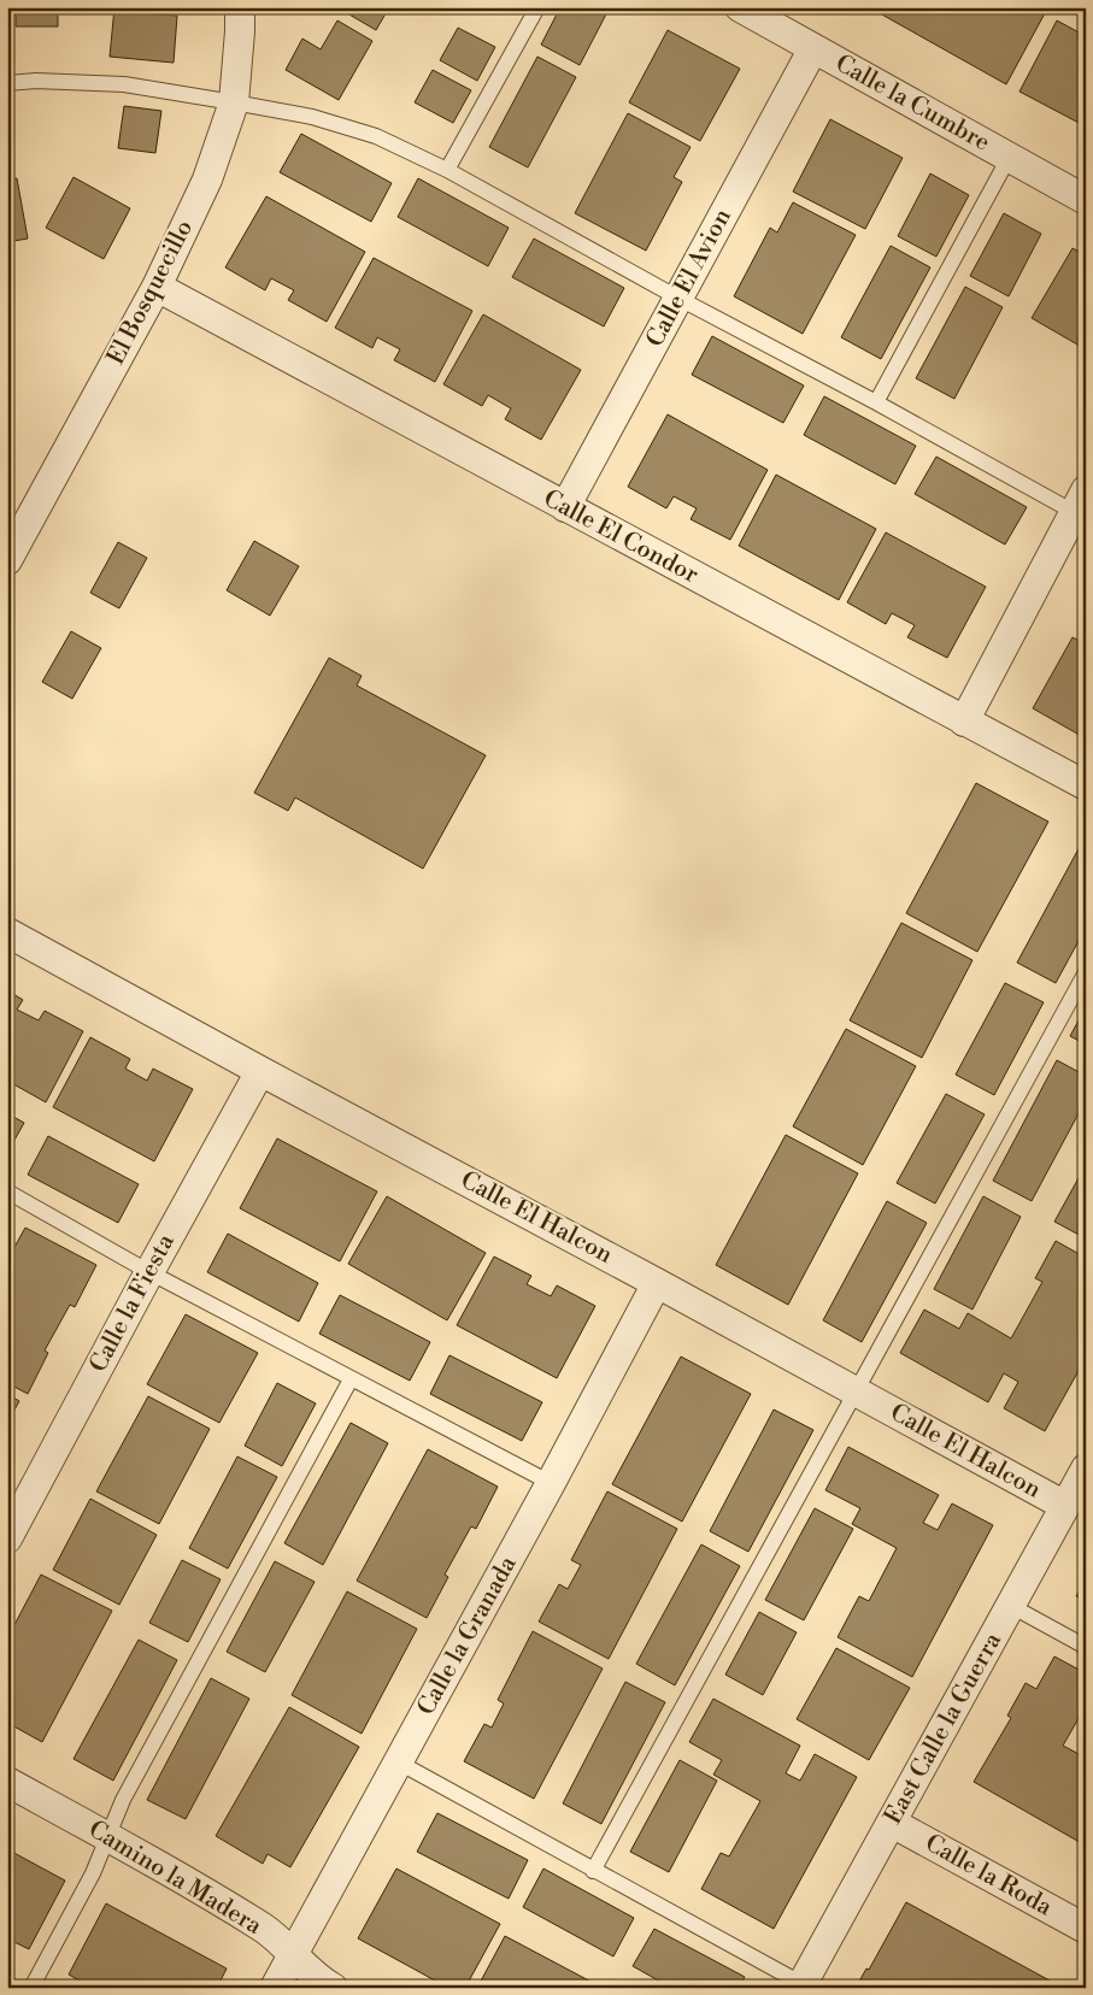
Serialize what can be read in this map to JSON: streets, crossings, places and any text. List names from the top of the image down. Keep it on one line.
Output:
{"streets":{"street":["Calle la Cumbre","Calle El Avion","El Bosquecillo","Calle El Condor","Calle El Halcon","Calle la Fiesta","Calle la Granada","East Calle la Guerra","Calle la Roda","Camino la Madera"]},"crossings":[["Calle la Cumbre","Calle El Avion"],["Calle El Avion","Calle El Condor"],["El Bosquecillo","Calle El Condor"],["Calle El Halcon","Calle la Fiesta"],["Calle El Halcon","Calle la Granada"],["Calle El Halcon","East Calle la Guerra"],["Calle la Granada","Camino la Madera"],["East Calle la Guerra","Calle la Roda"]]}
